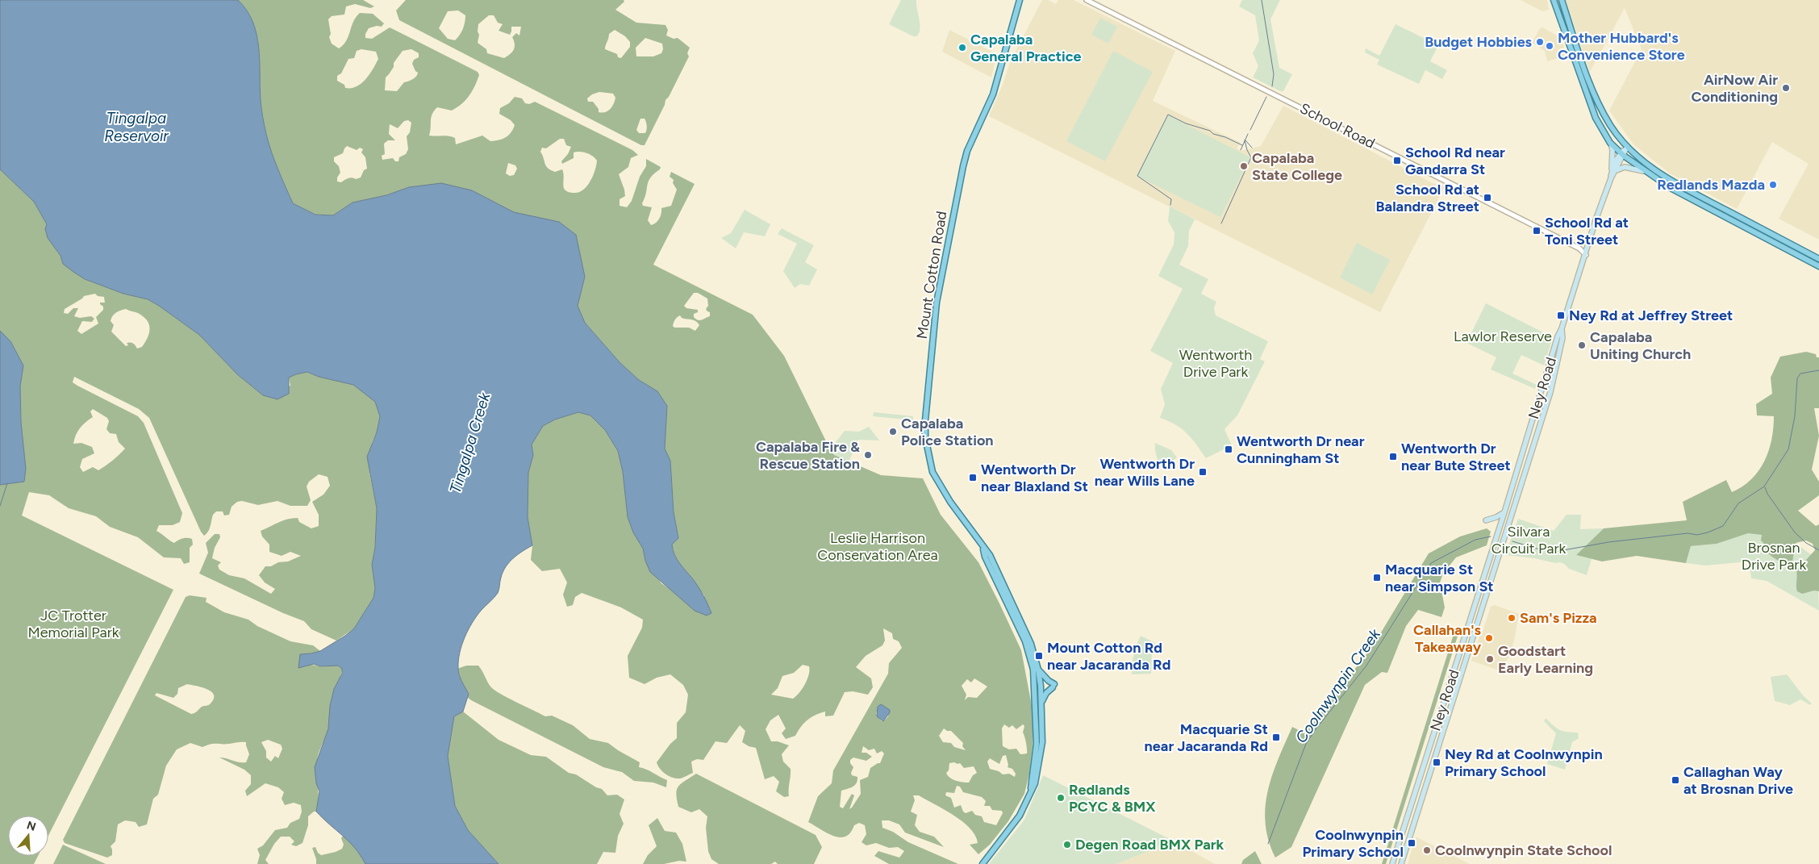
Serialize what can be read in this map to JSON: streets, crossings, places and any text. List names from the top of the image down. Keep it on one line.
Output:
{"streets":{"main road":["Mount Cotton Road","Ney Road"],"street":["School Road"]},"crossings":[["School Road","Ney Road"]],"water":["Tingalpa Reservoir","Tingalpa Creek","Coolnwynpin Creek"],"parks":["Lawlor Reserve","Wentworth Drive Park","Silvara Circuit Park","Leslie Harrison Conservation Area","Brosnan Drive Park","JC Trotter Memorial Park"],"places":{"other":["Budget Hobbies","Mother Hubbard's Convenience Store","Capalaba General Practice","AirNow Air Conditioning","Capalaba State College","Redlands Mazda","Capalaba Uniting Church","Capalaba Police Station","Capalaba Fire & Rescue Station","Sam's Pizza","Callahan's Takeaway","Goodstart Early Learning","Redlands PCYC & BMX","Degen Road BMX Park","Coolnwynpin State School"],"transit":["School Rd near Gandarra St","School Rd at Balandra Street","School Rd at Toni Street","Ney Rd at Jeffrey Street","Wentworth Dr near Cunningham St","Wentworth Dr near Bute Street","Wentworth Dr near Wills Lane","Wentworth Dr near Blaxland St","Macquarie St near Simpson St","Mount Cotton Rd near Jacaranda Rd","Macquarie St near Jacaranda Rd","Ney Rd at Coolnwynpin Primary School","Callaghan Way at Brosnan Drive","Coolnwynpin Primary School"]},"north":"top"}
